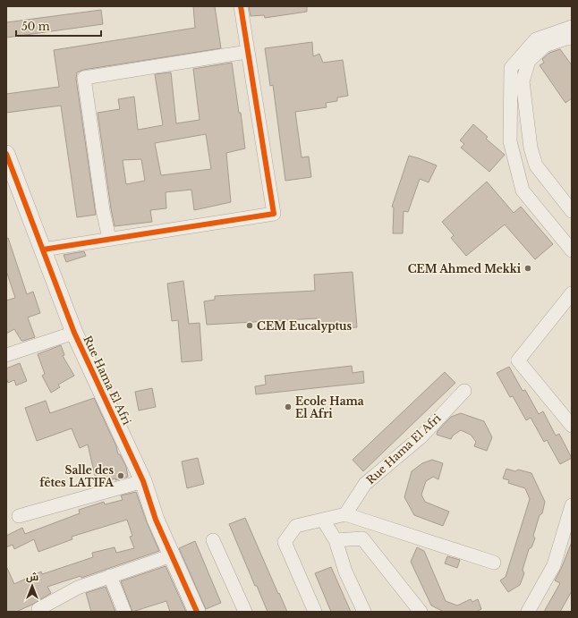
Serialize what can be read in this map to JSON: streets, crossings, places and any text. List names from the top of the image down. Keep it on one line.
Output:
{"streets":{"street":["Rue Hama El Afri"]},"places":["CEM Ahmed Mekki","CEM Eucalyptus","Ecole Hama El Afri","Salle des fêtes LATIFA"],"scale_bar":"50 m","north":"top"}
